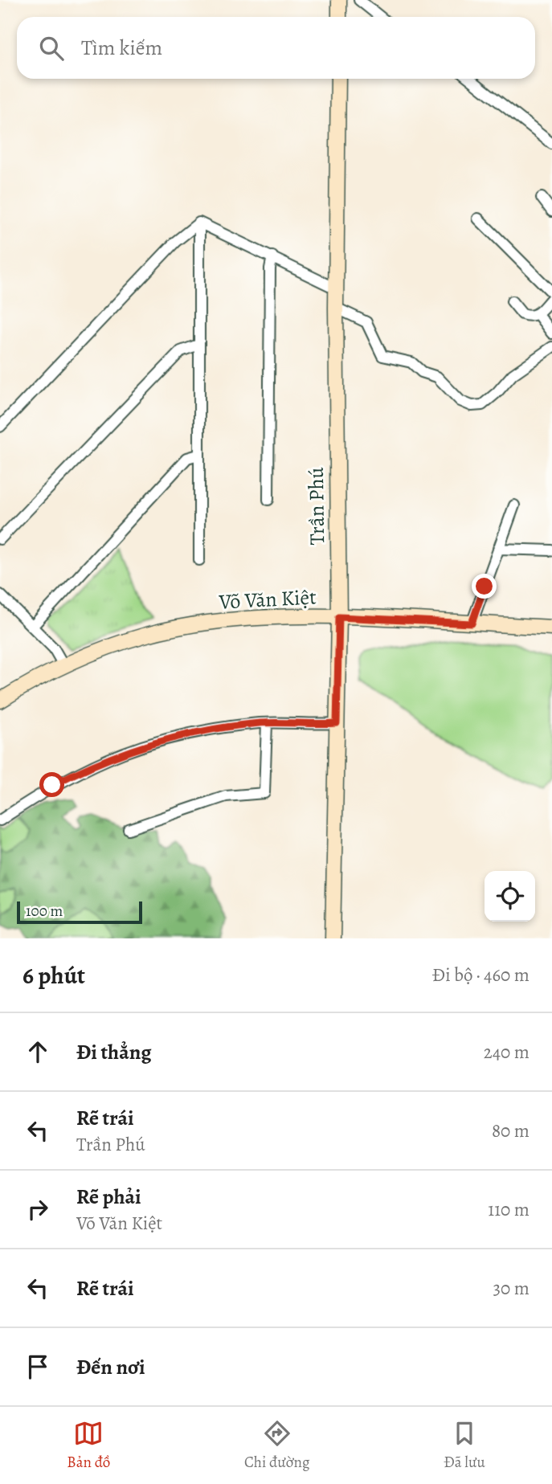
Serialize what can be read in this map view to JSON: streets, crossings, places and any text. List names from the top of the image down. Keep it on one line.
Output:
{"streets":{"main road":["Trần Phú","Võ Văn Kiệt"]},"crossings":[["Trần Phú","Võ Văn Kiệt"]],"scale_bar":"100 m","page":{"search":"Tìm kiếm","scale":"100 m","heading":["6 phút","Đi bộ · 460 m"],"list":[["Đi thẳng","240 m"],["Rẽ trái","Trần Phú","80 m"],["Rẽ phải","Võ Văn Kiệt","110 m"],["Rẽ trái","30 m"],"Đến nơi"],"nav":["Bản đồ","Chỉ đường","Đã lưu"]}}
